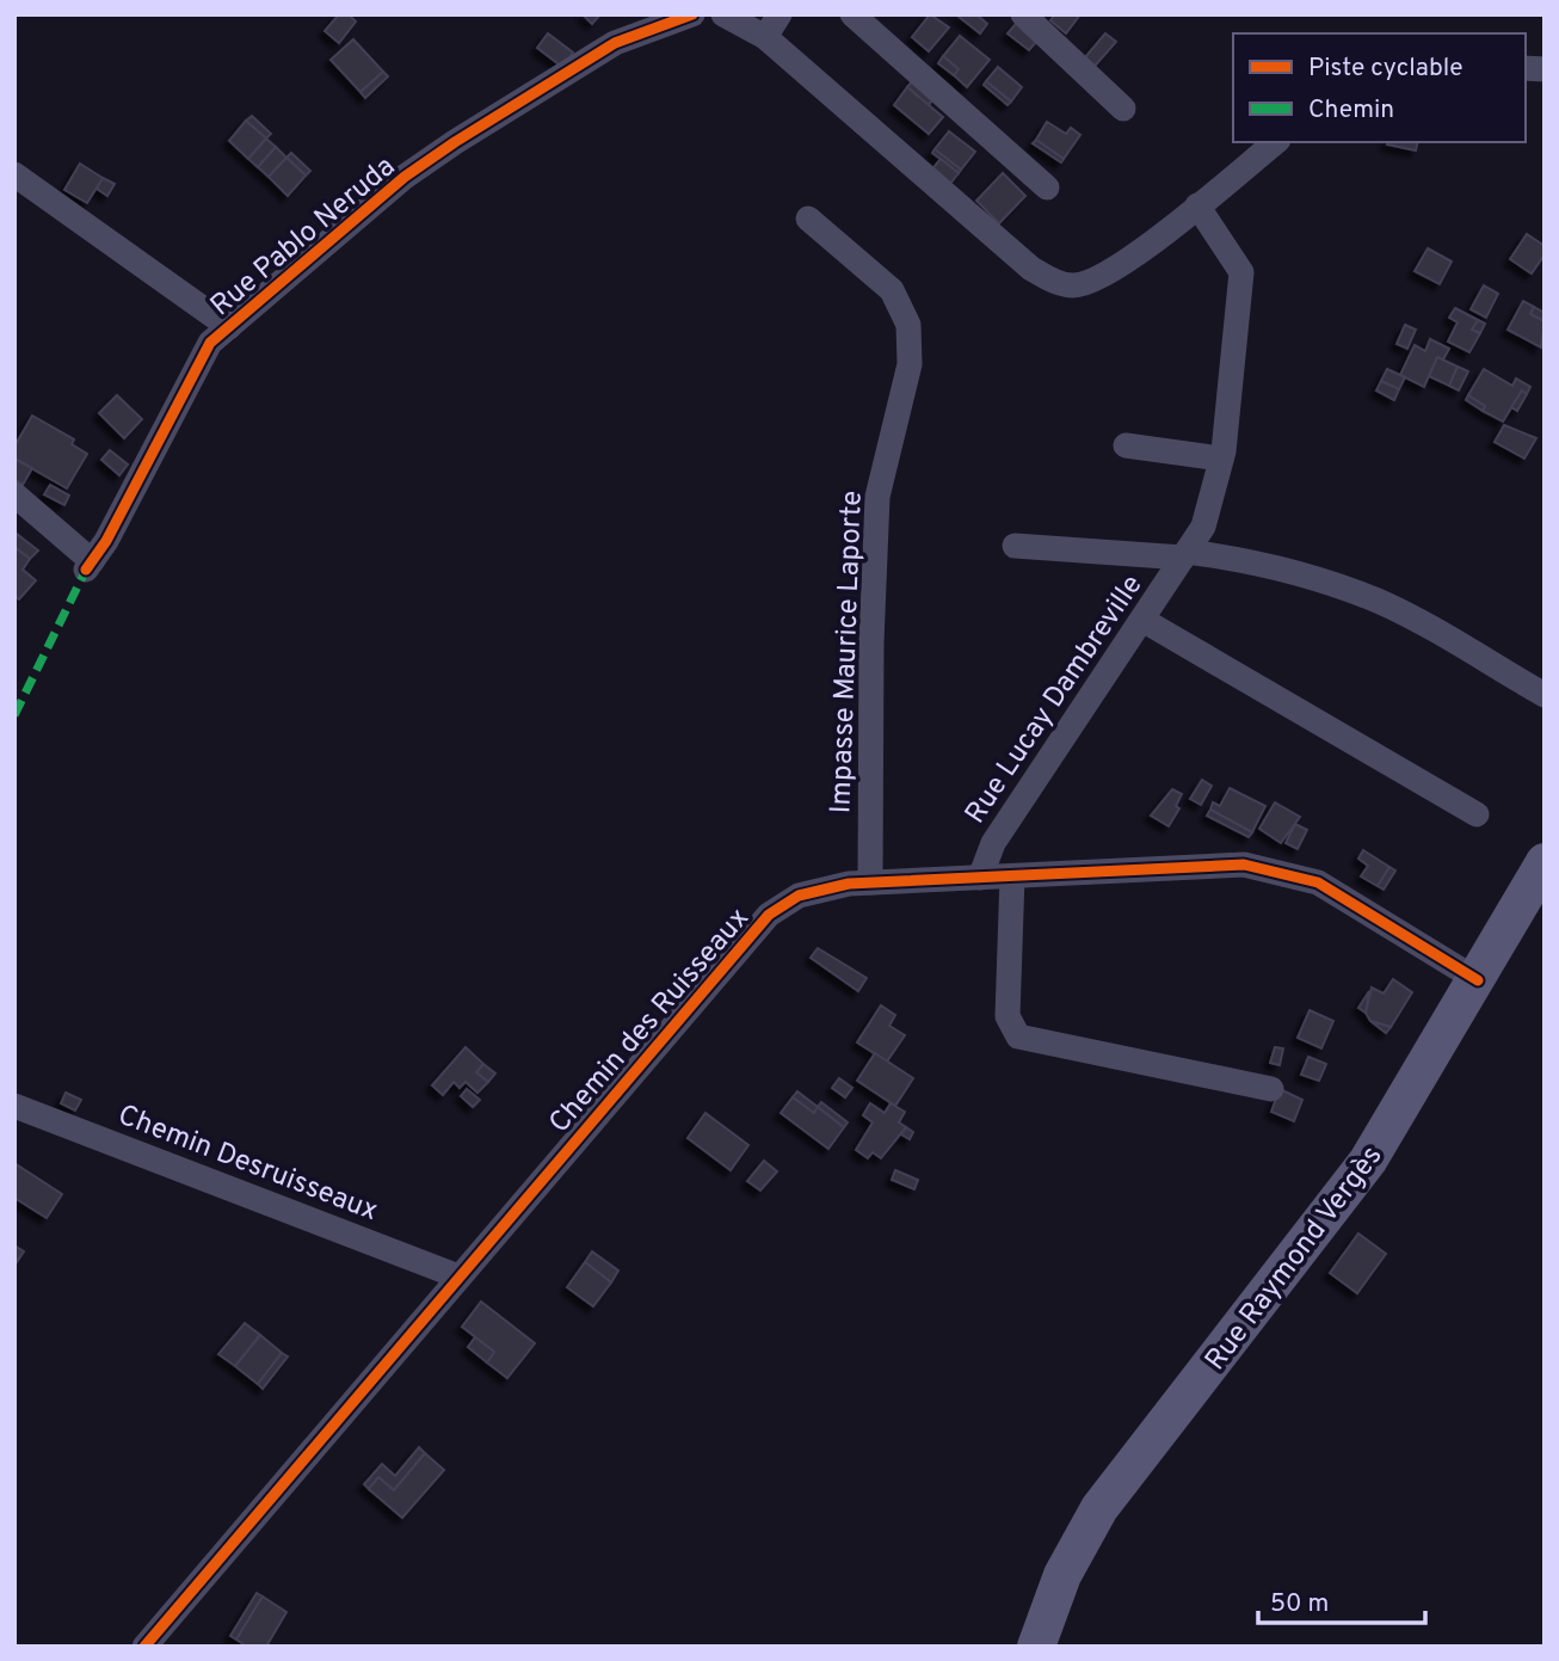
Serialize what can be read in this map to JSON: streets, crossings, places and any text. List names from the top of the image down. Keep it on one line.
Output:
{"streets":{"main road":["Rue Raymond Vergès"],"street":["Rue Pablo Neruda","Impasse Maurice Laporte","Rue Lucay Dambreville","Chemin des Ruisseaux","Chemin Desruisseaux"]},"crossings":[["Impasse Maurice Laporte","Chemin des Ruisseaux"],["Rue Lucay Dambreville","Chemin des Ruisseaux"],["Chemin des Ruisseaux","Chemin Desruisseaux"],["Chemin des Ruisseaux","Rue Raymond Vergès"]],"legend":["Piste cyclable","Chemin"],"scale_bar":"50 m"}
